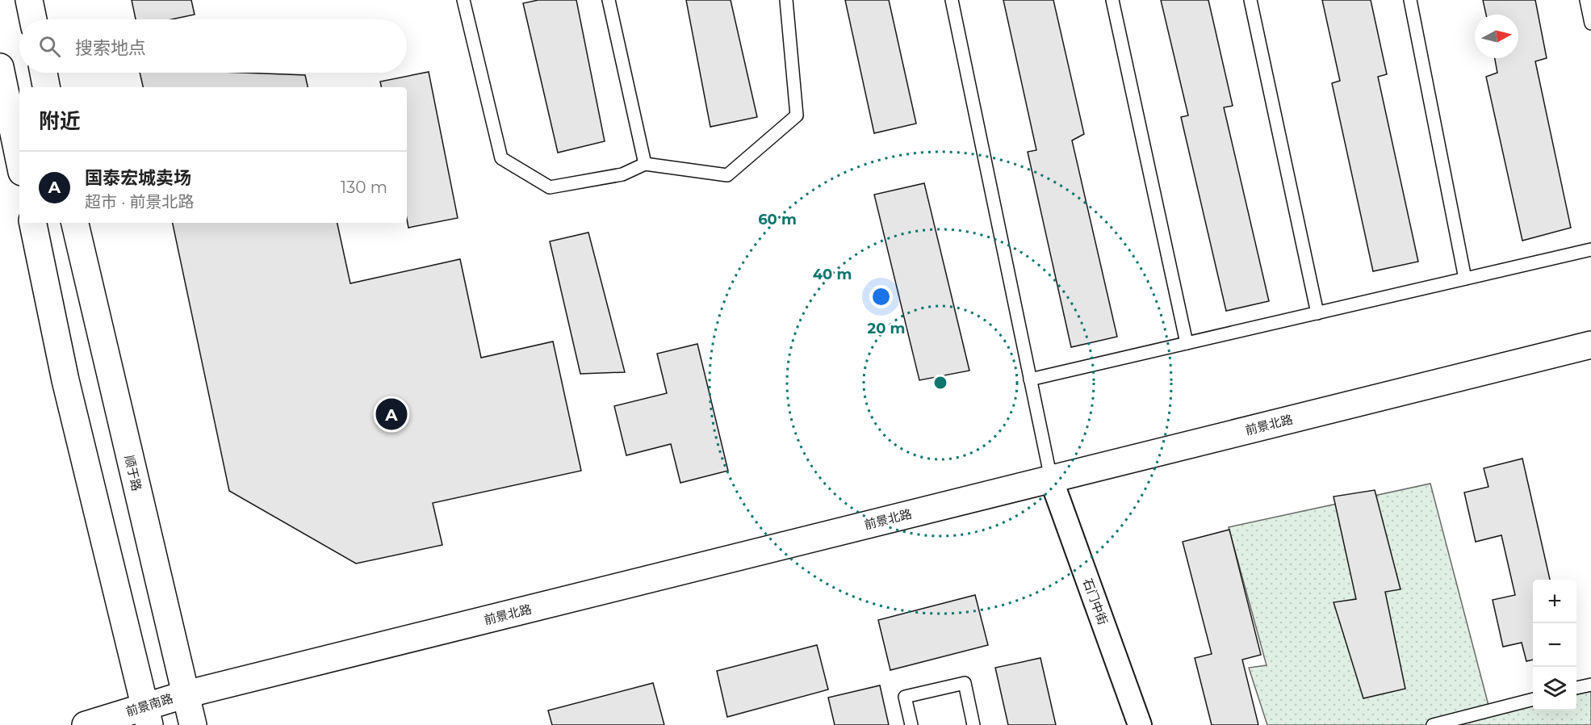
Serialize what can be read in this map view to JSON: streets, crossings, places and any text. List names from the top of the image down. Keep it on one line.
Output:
{"streets":{"street":["前景北路","顺于路","石门中街","前景南路"]},"crossings":[["前景北路","顺于路"],["前景北路","石门中街"],["前景北路","前景南路"],["顺于路","前景南路"]],"north":"right","page":{"search":"搜索地点","heading":"附近","list":[{"mark":"A","name":"国泰宏城卖场","note":"超市 · 前景北路","value":"130 m"}],"pins":"A","map_buttons":["+","−"]},"rings":["60 m","40 m","20 m"]}
